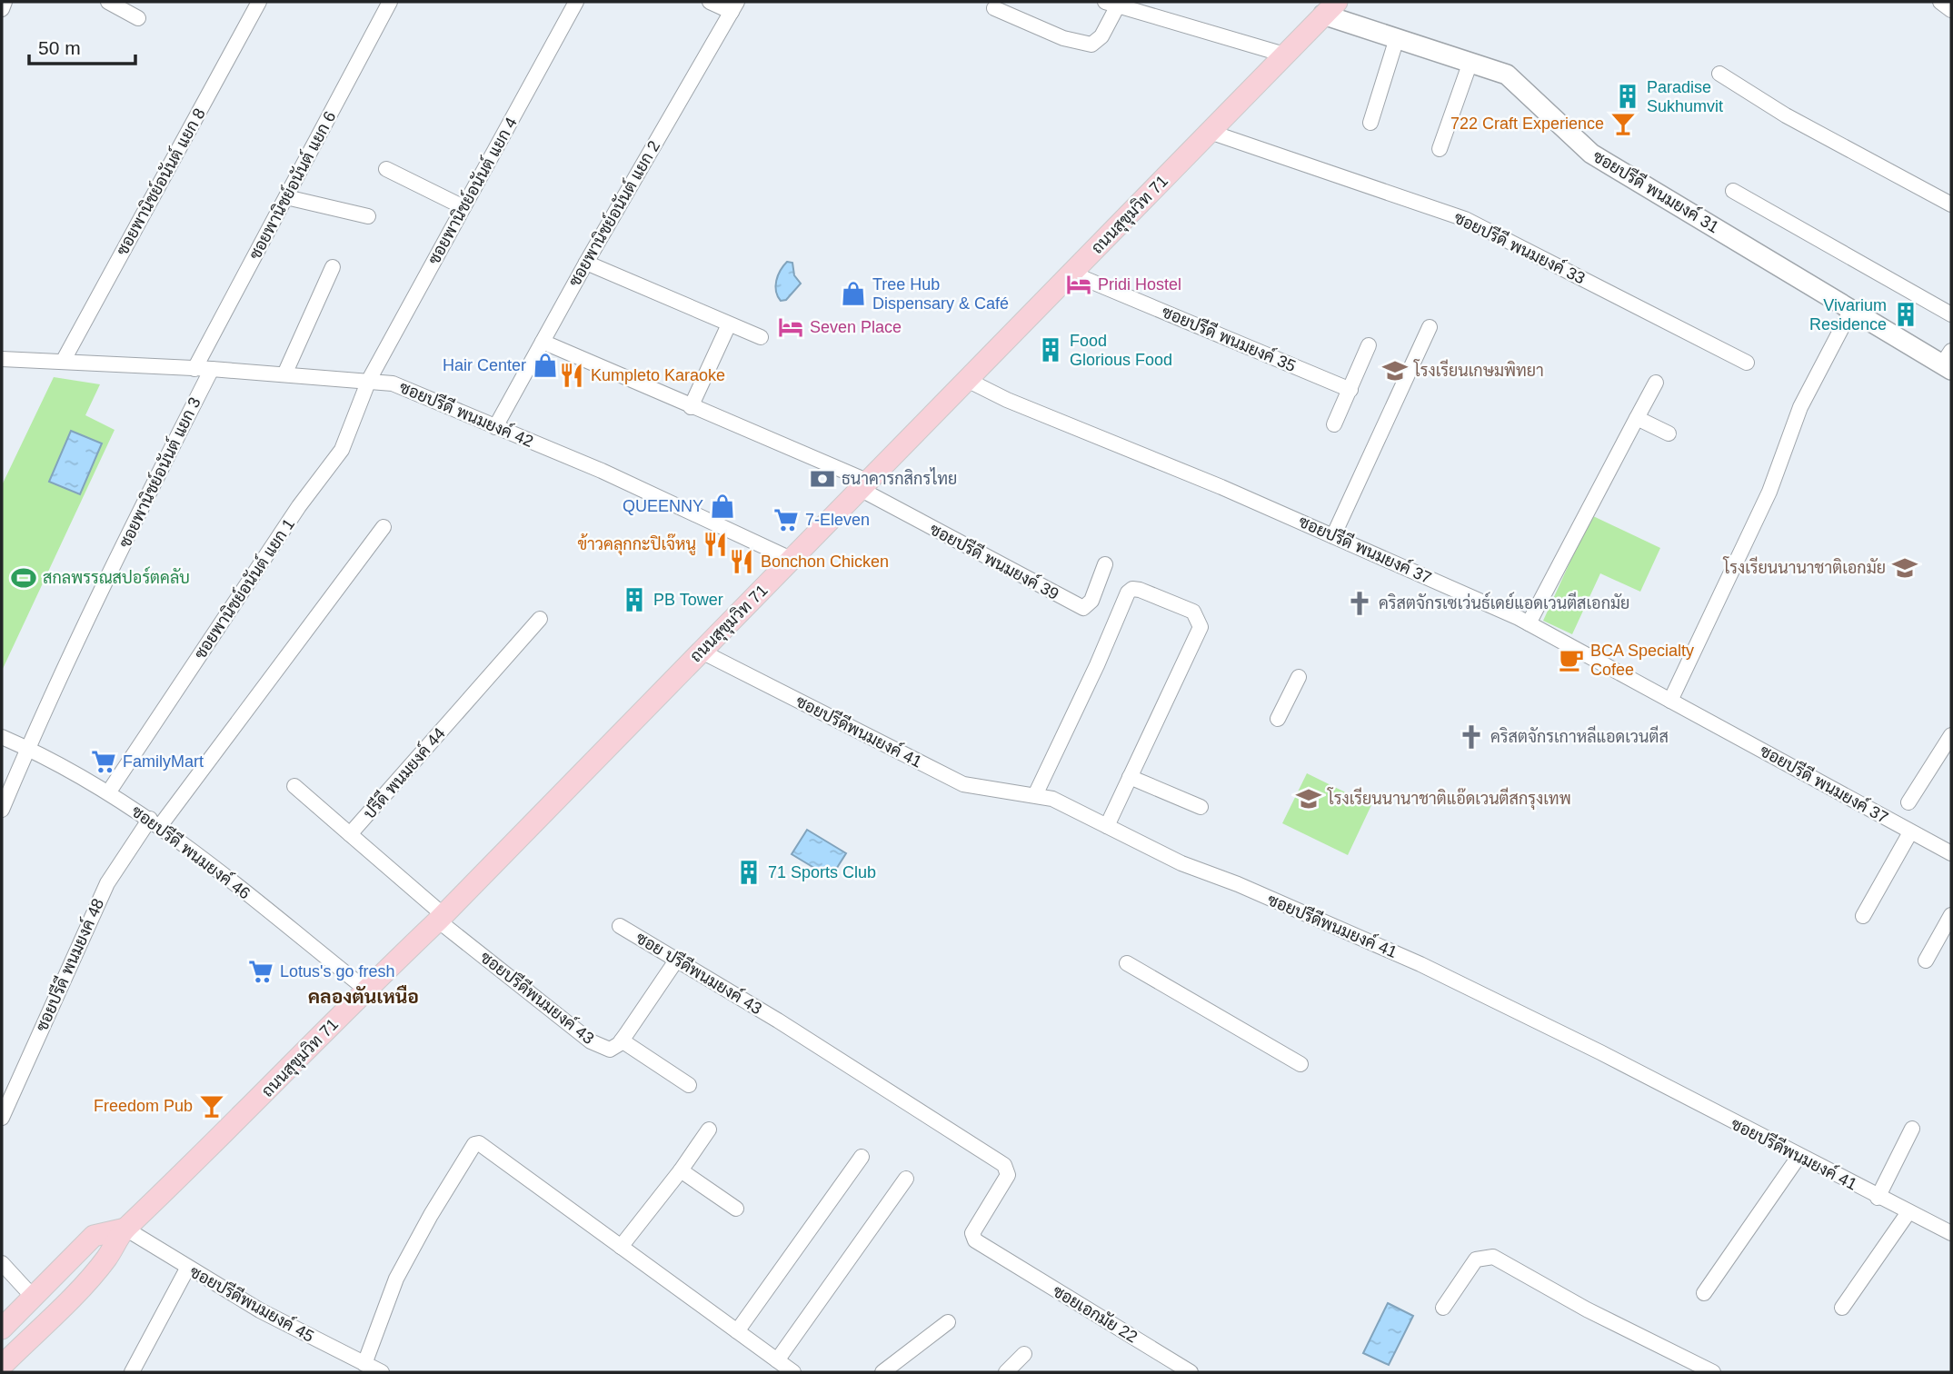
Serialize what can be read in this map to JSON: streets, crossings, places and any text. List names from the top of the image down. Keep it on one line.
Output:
{"streets":{"main road":["ถนนสุขุมวิท 71"],"street":["ซอยพานิชย์อนันต์ แยก 8","ซอยพานิชย์อนันต์ แยก 6","ซอยพานิชย์อนันต์ แยก 4","ซอยปรีดี พนมยงค์ 31","ซอยพานิชย์อนันต์ แยก 2","ซอยปรีดี พนมยงค์ 33","ซอยปรีดี พนมยงค์ 35","ซอยปรีดี พนมยงค์ 42","ซอยพานิชย์อนันต์ แยก 3","ซอยปรีดี พนมยงค์ 37","ซอยปรีดี พนมยงค์ 39","ซอยพานิชย์อนันต์ แยก 1","ซอยปรีดีพนมยงค์ 41","ปรีดี พนมยงค์ 44","ซอยปรีดี พนมยงค์ 46","ซอยปรีดี พนมยงค์ 48","ซอย ปรีดีพนมยงค์ 43","ซอยปรีดีพนมยงค์ 43","ซอยปรีดีพนมยงค์ 45","ซอยเอกมัย 22"]},"crossings":[["ซอยพานิชย์อนันต์ แยก 8","ซอยปรีดี พนมยงค์ 42"],["ซอยพานิชย์อนันต์ แยก 6","ซอยปรีดี พนมยงค์ 42"],["ซอยพานิชย์อนันต์ แยก 4","ซอยปรีดี พนมยงค์ 42"],["ซอยพานิชย์อนันต์ แยก 4","ซอยพานิชย์อนันต์ แยก 1"],["ซอยปรีดี พนมยงค์ 31","ถนนสุขุมวิท 71"],["ซอยพานิชย์อนันต์ แยก 2","ซอยปรีดี พนมยงค์ 42"],["ถนนสุขุมวิท 71","ซอยปรีดี พนมยงค์ 33"],["ถนนสุขุมวิท 71","ซอยปรีดี พนมยงค์ 35"],["ถนนสุขุมวิท 71","ซอยปรีดี พนมยงค์ 42"],["ถนนสุขุมวิท 71","ซอยปรีดี พนมยงค์ 37"],["ถนนสุขุมวิท 71","ซอยปรีดี พนมยงค์ 39"],["ถนนสุขุมวิท 71","ซอยปรีดีพนมยงค์ 41"],["ถนนสุขุมวิท 71","ซอยปรีดี พนมยงค์ 46"],["ถนนสุขุมวิท 71","ซอยปรีดีพนมยงค์ 43"],["ถนนสุขุมวิท 71","ซอยปรีดีพนมยงค์ 45"],["ซอยปรีดี พนมยงค์ 42","ซอยพานิชย์อนันต์ แยก 3"],["ซอยปรีดี พนมยงค์ 42","ซอยพานิชย์อนันต์ แยก 1"],["ซอยพานิชย์อนันต์ แยก 3","ซอยปรีดี พนมยงค์ 46"],["ซอยพานิชย์อนันต์ แยก 1","ซอยปรีดี พนมยงค์ 46"],["ซอยปรีดี พนมยงค์ 46","ซอยปรีดี พนมยงค์ 48"],["ซอย ปรีดีพนมยงค์ 43","ซอยเอกมัย 22"]],"districts":["คลองตันเหนือ"],"places":{"building":["Paradise Sukhumvit","Vivarium Residence","Food Glorious Food","PB Tower","71 Sports Club"],"bar":["722 Craft Experience","Freedom Pub"],"hotel":["Pridi Hostel","Seven Place"],"shop":["Tree Hub Dispensary & Café","Hair Center","QUEENNY"],"school or university":["โรงเรียนเกษมพิทยา","โรงเรียนนานาชาติเอกมัย","โรงเรียนนานาชาติแอ๊ดเวนตีสกรุงเทพ"],"restaurant":["Kumpleto Karaoke","ข้าวคลุกกะปิเจ๊หนู","Bonchon Chicken"],"bank":["ธนาคารกสิกรไทย"],"supermarket":["7-Eleven","FamilyMart","Lotus's go fresh"],"sports":["สกลพรรณสปอร์ตคลับ"],"church":["คริสตจักรเซเว่นธ์เดย์แอดเวนตีสเอกมัย","คริสตจักรเกาหลีแอดเวนตีส"],"cafe":["BCA Specialty Cofee"]},"scale_bar":"50 m"}
